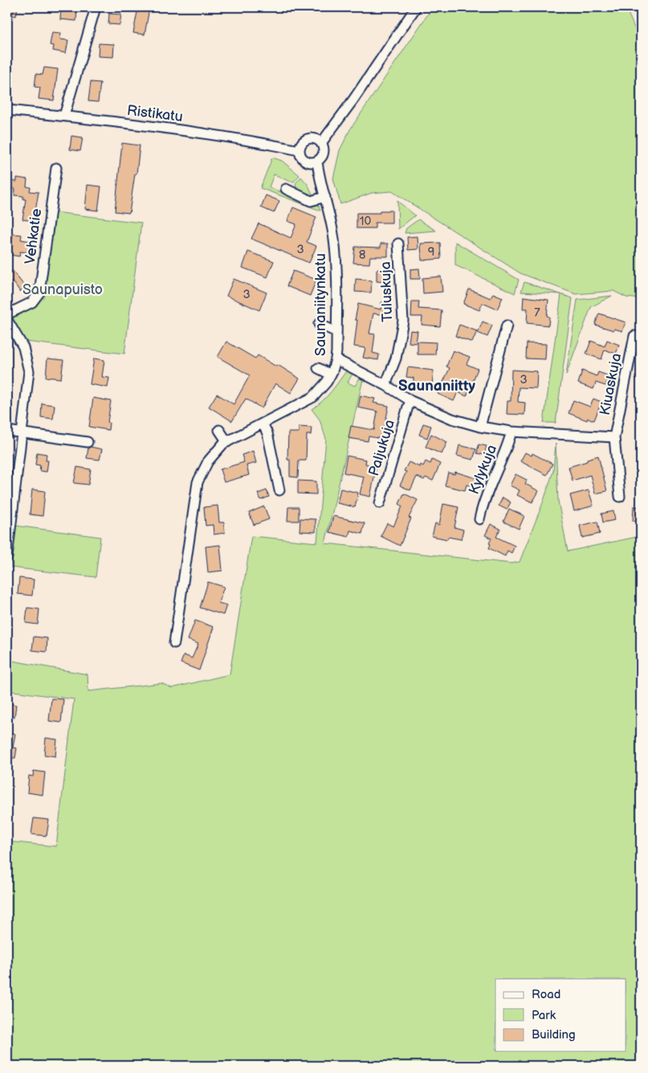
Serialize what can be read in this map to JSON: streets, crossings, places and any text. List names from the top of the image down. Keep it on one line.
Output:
{"streets":{"street":["Ristikatu","Vehkatie","Tuluskuja","Saunaniitynkatu","Kiuaskuja","Paljukuja","Kylykuja"]},"crossings":[["Ristikatu","Saunaniitynkatu"]],"districts":["Saunaniitty"],"parks":["Saunapuisto"],"house_numbers":["10","3","9","8","3","7","3"],"legend":["Road","Park","Building"]}
